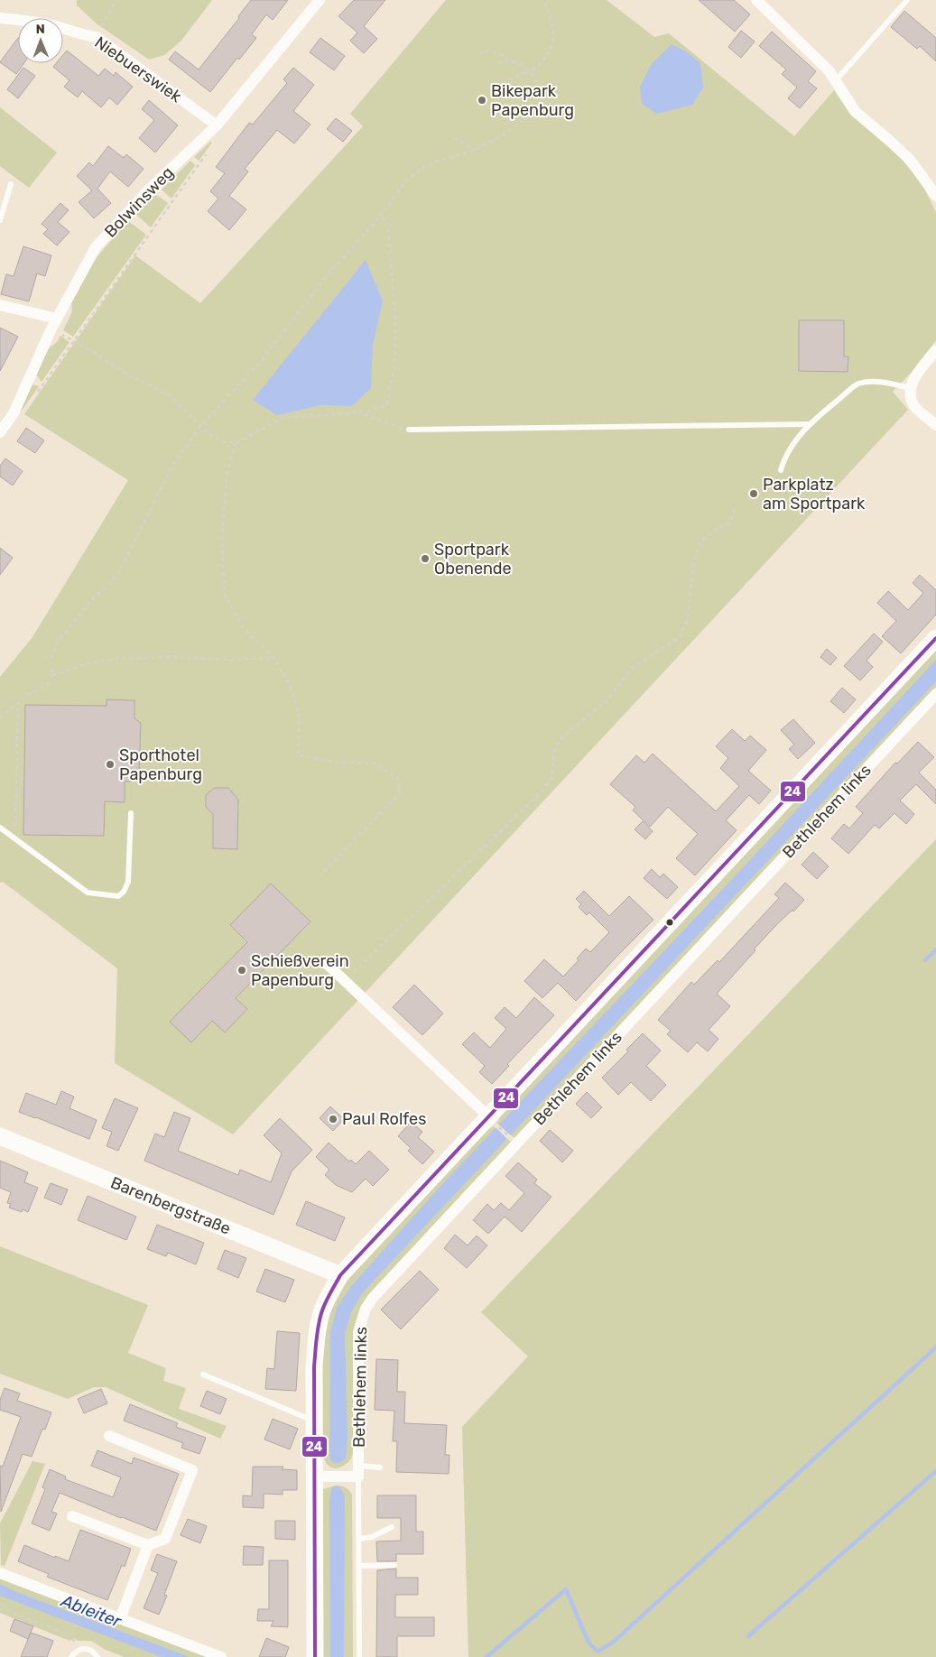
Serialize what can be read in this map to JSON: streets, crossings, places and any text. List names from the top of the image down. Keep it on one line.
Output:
{"streets":{"street":["Niebuerswiek","Bolwinsweg","Bethlehem links","Barenbergstraße"]},"crossings":[["Niebuerswiek","Bolwinsweg"]],"water":["Ableiter"],"places":["Bikepark Papenburg","Parkplatz am Sportpark","Sportpark Obenende","Sporthotel Papenburg","Schießverein Papenburg","Paul Rolfes"],"lines":["transit line 24"],"north":"top"}
